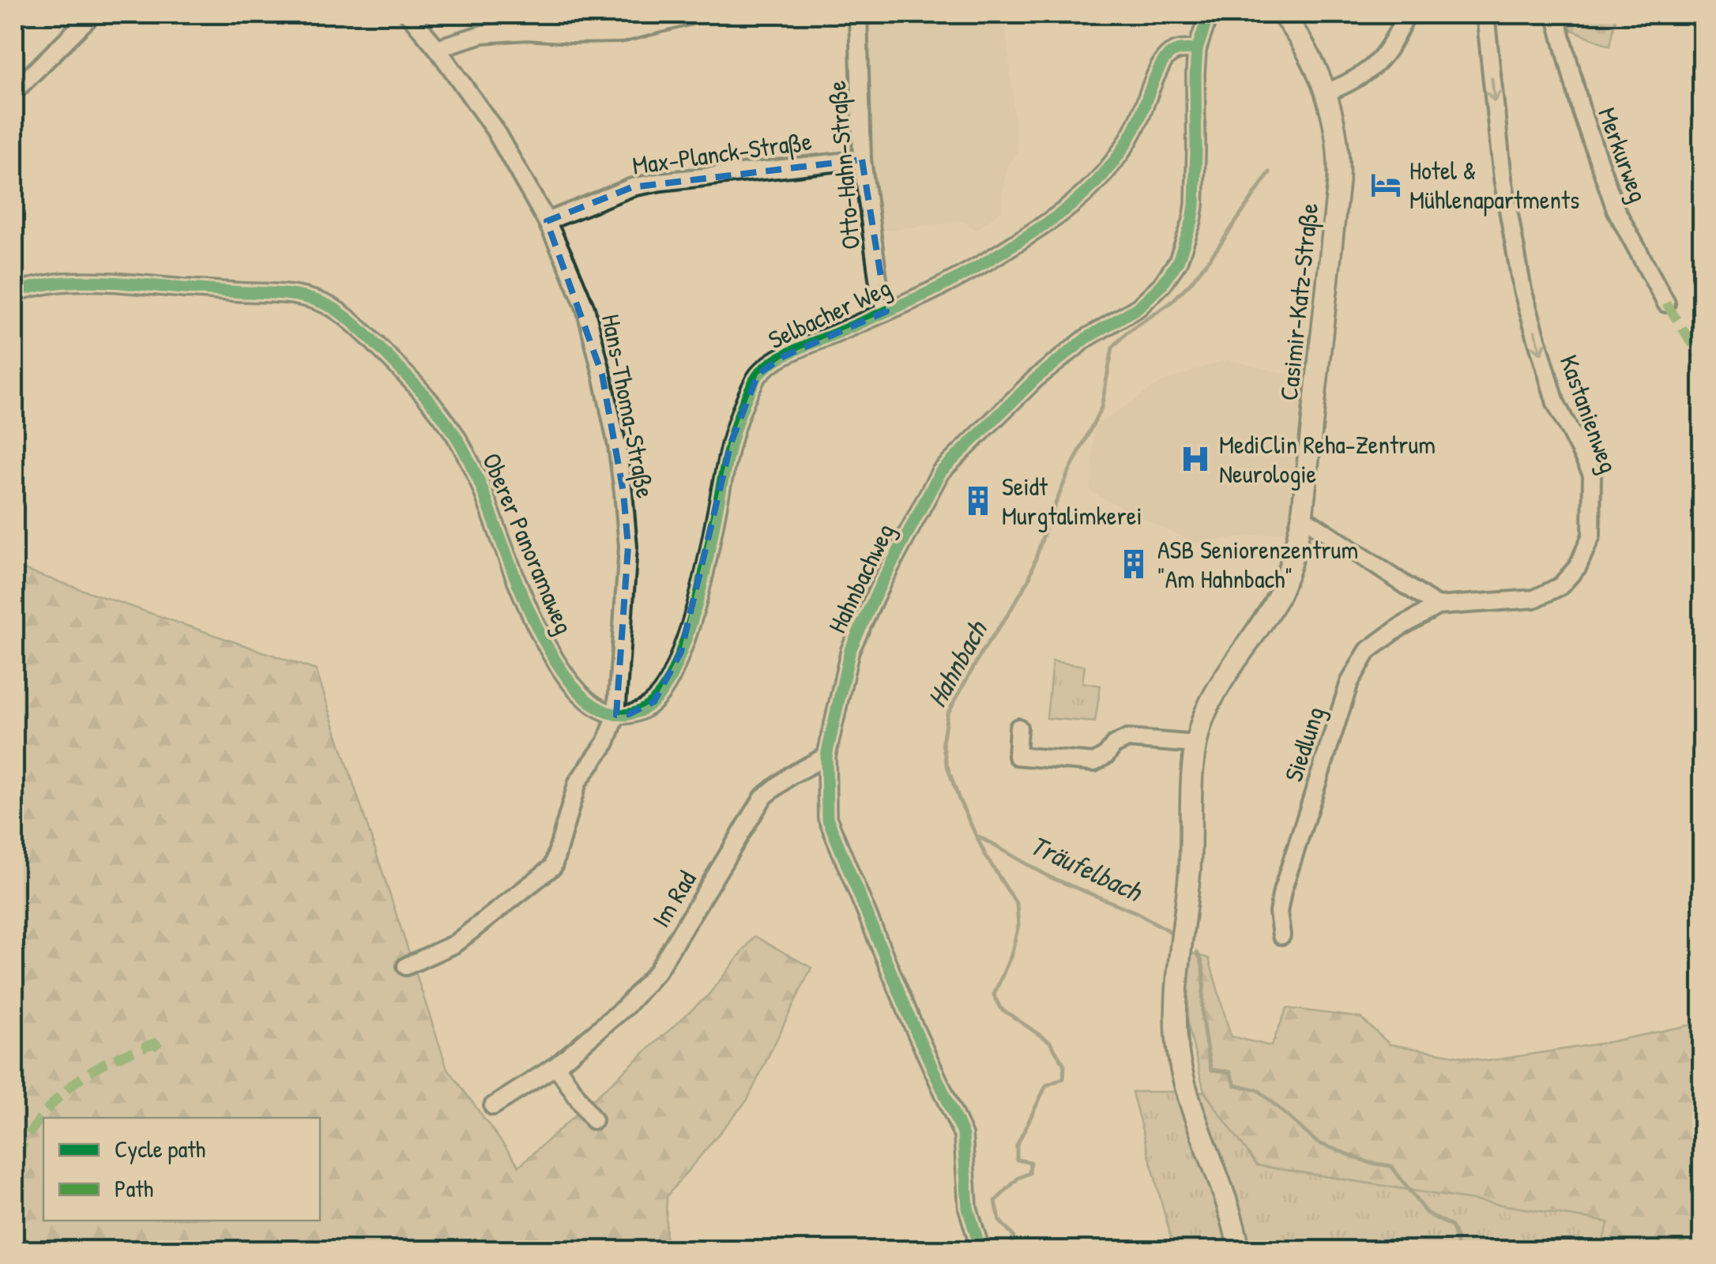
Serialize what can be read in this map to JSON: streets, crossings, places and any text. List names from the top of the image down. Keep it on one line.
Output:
{"streets":{"street":["Max-Planck-Straße","Merkurweg","Otto-Hahn-Straße","Casimir-Katz-Straße","Selbacher Weg","Hans-Thoma-Straße","Kastanienweg","Oberer Panoramaweg","Hahnbachweg","Siedlung","Im Rad"]},"crossings":[["Max-Planck-Straße","Otto-Hahn-Straße"],["Max-Planck-Straße","Hans-Thoma-Straße"],["Otto-Hahn-Straße","Selbacher Weg"],["Selbacher Weg","Hans-Thoma-Straße"],["Selbacher Weg","Oberer Panoramaweg"],["Selbacher Weg","Hahnbachweg"],["Hans-Thoma-Straße","Oberer Panoramaweg"],["Kastanienweg","Siedlung"],["Hahnbachweg","Im Rad"]],"one_way":["Kastanienweg"],"water":["Hahnbach","Träufelbach"],"places":{"hotel":["Hotel & Mühlenapartments"],"hospital":["MediClin Reha-Zentrum Neurologie"],"building":["Seidt Murgtalimkerei","ASB Seniorenzentrum \"Am Hahnbach\""]},"legend":["Cycle path","Path"]}
